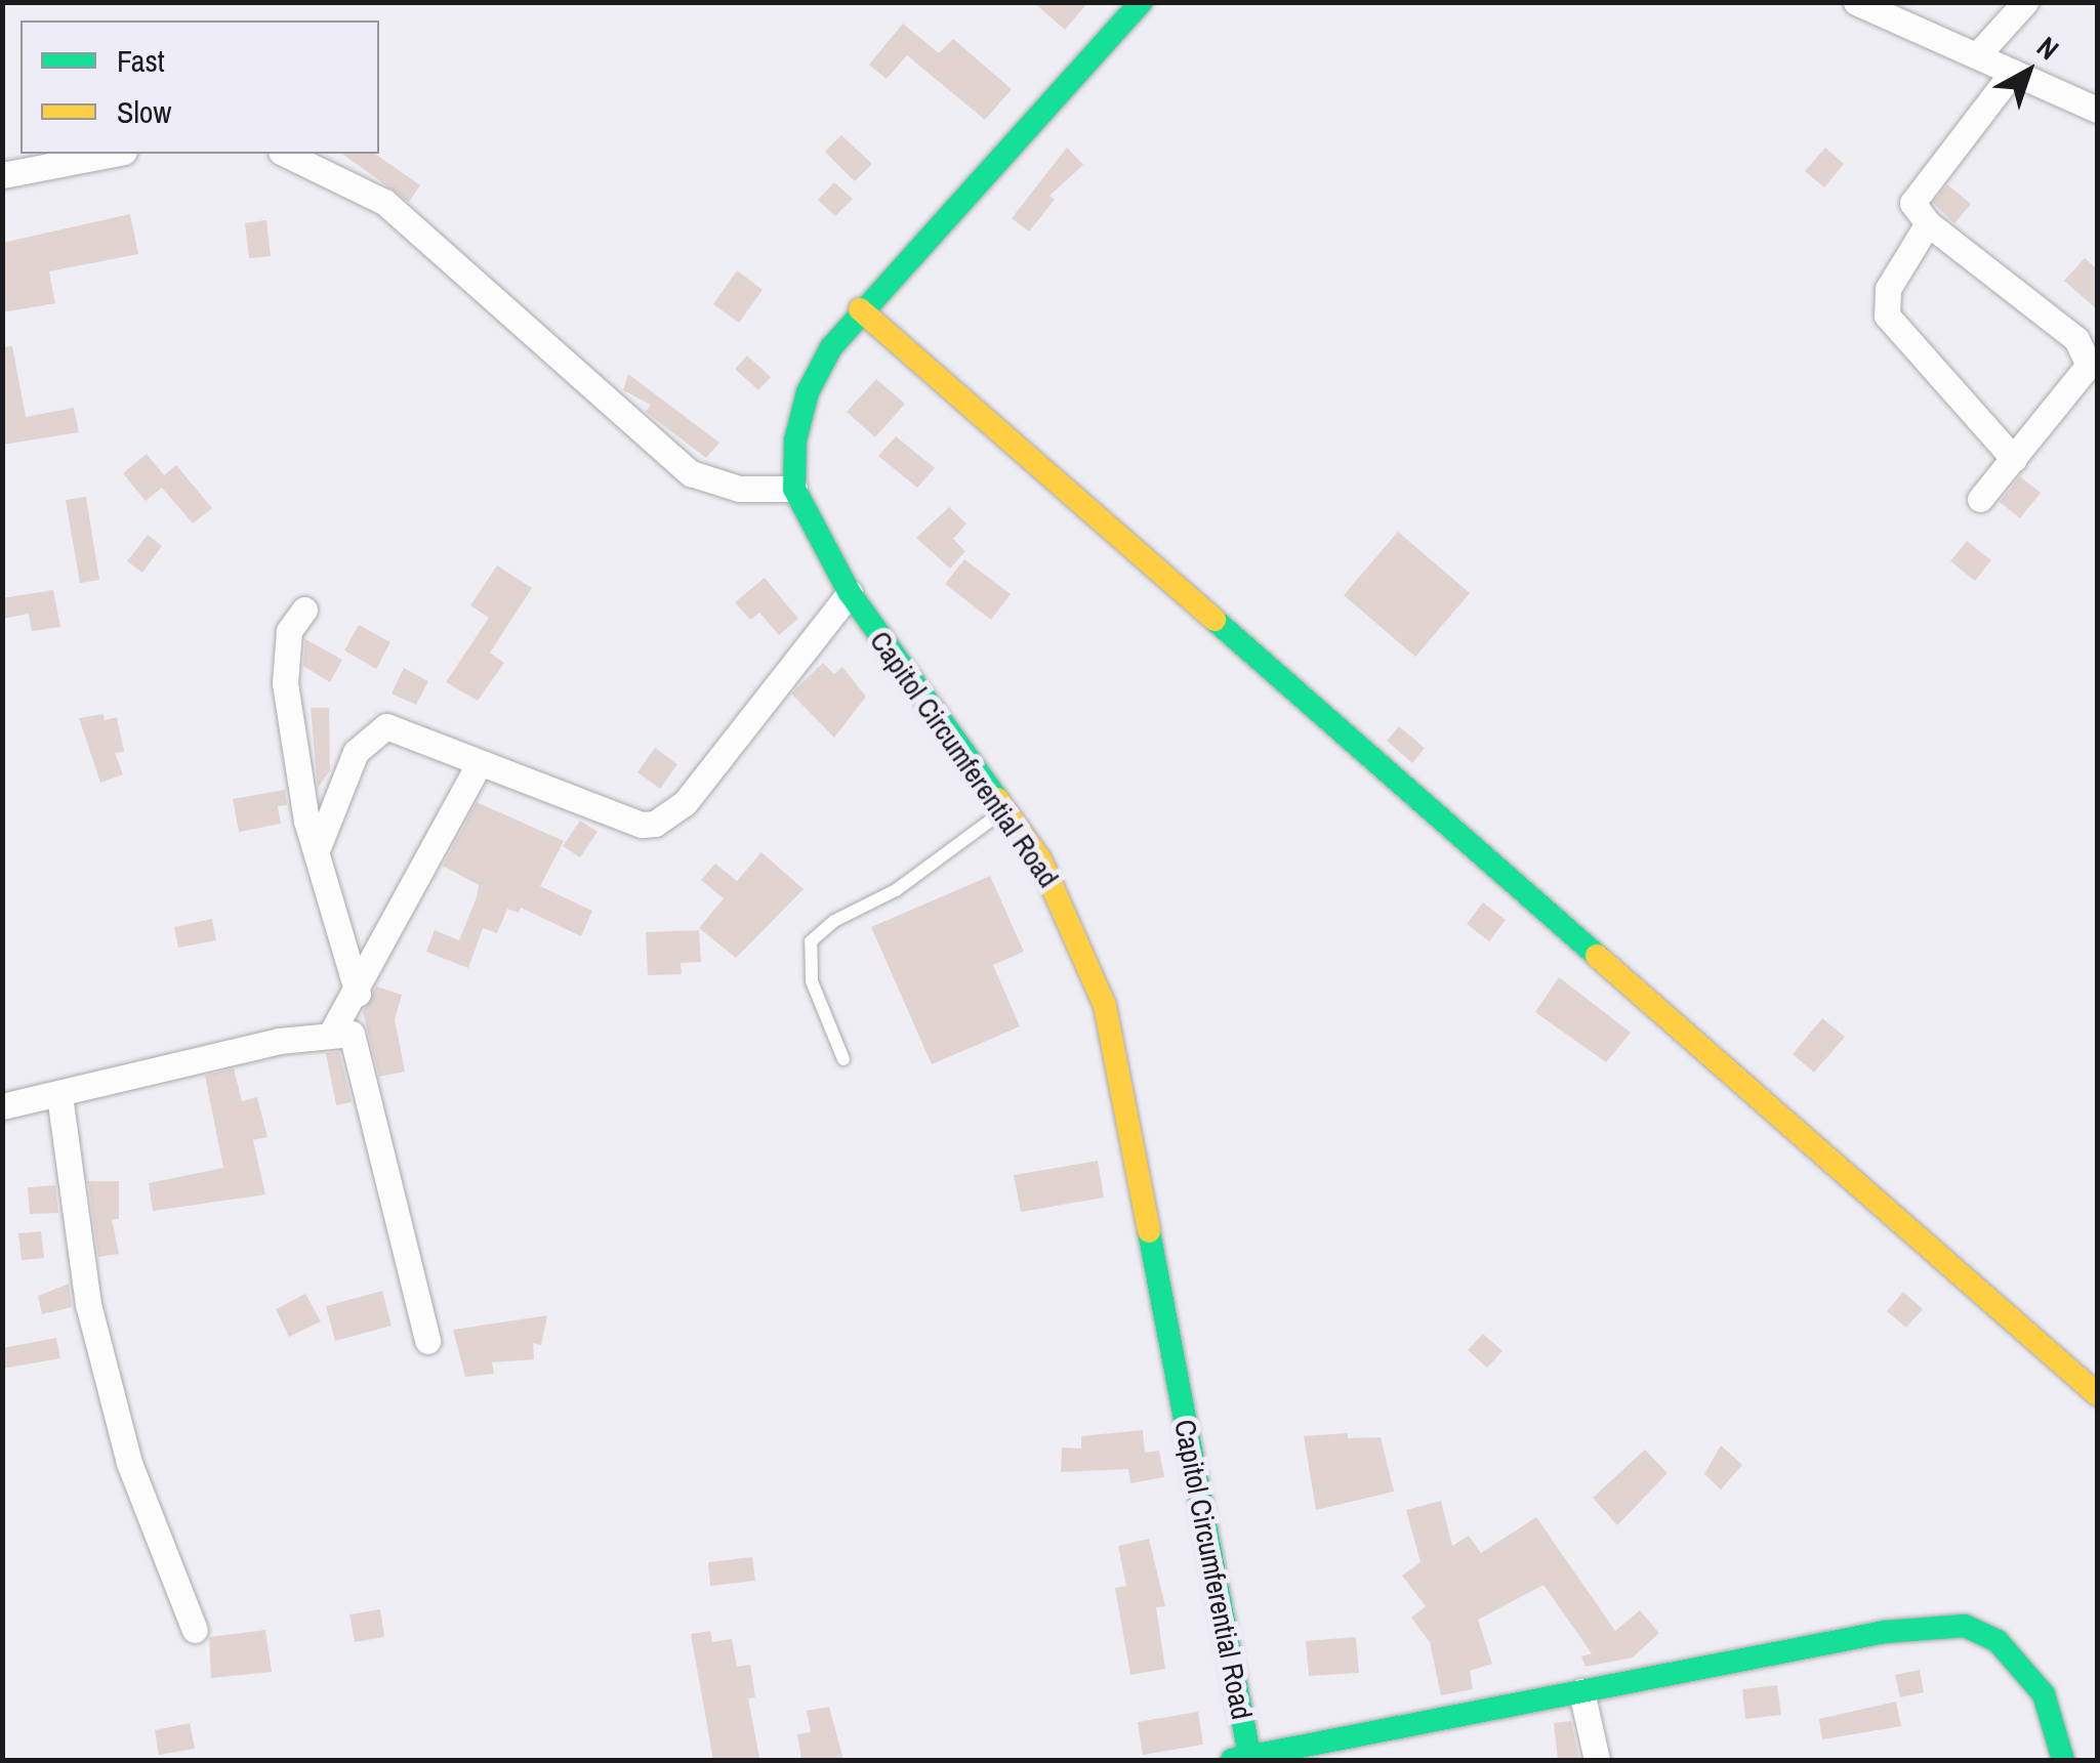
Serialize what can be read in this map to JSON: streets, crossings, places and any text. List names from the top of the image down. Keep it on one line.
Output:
{"streets":{"street":["Capitol Circumferential Road"]},"legend":["Fast","Slow"],"north":"top right"}
